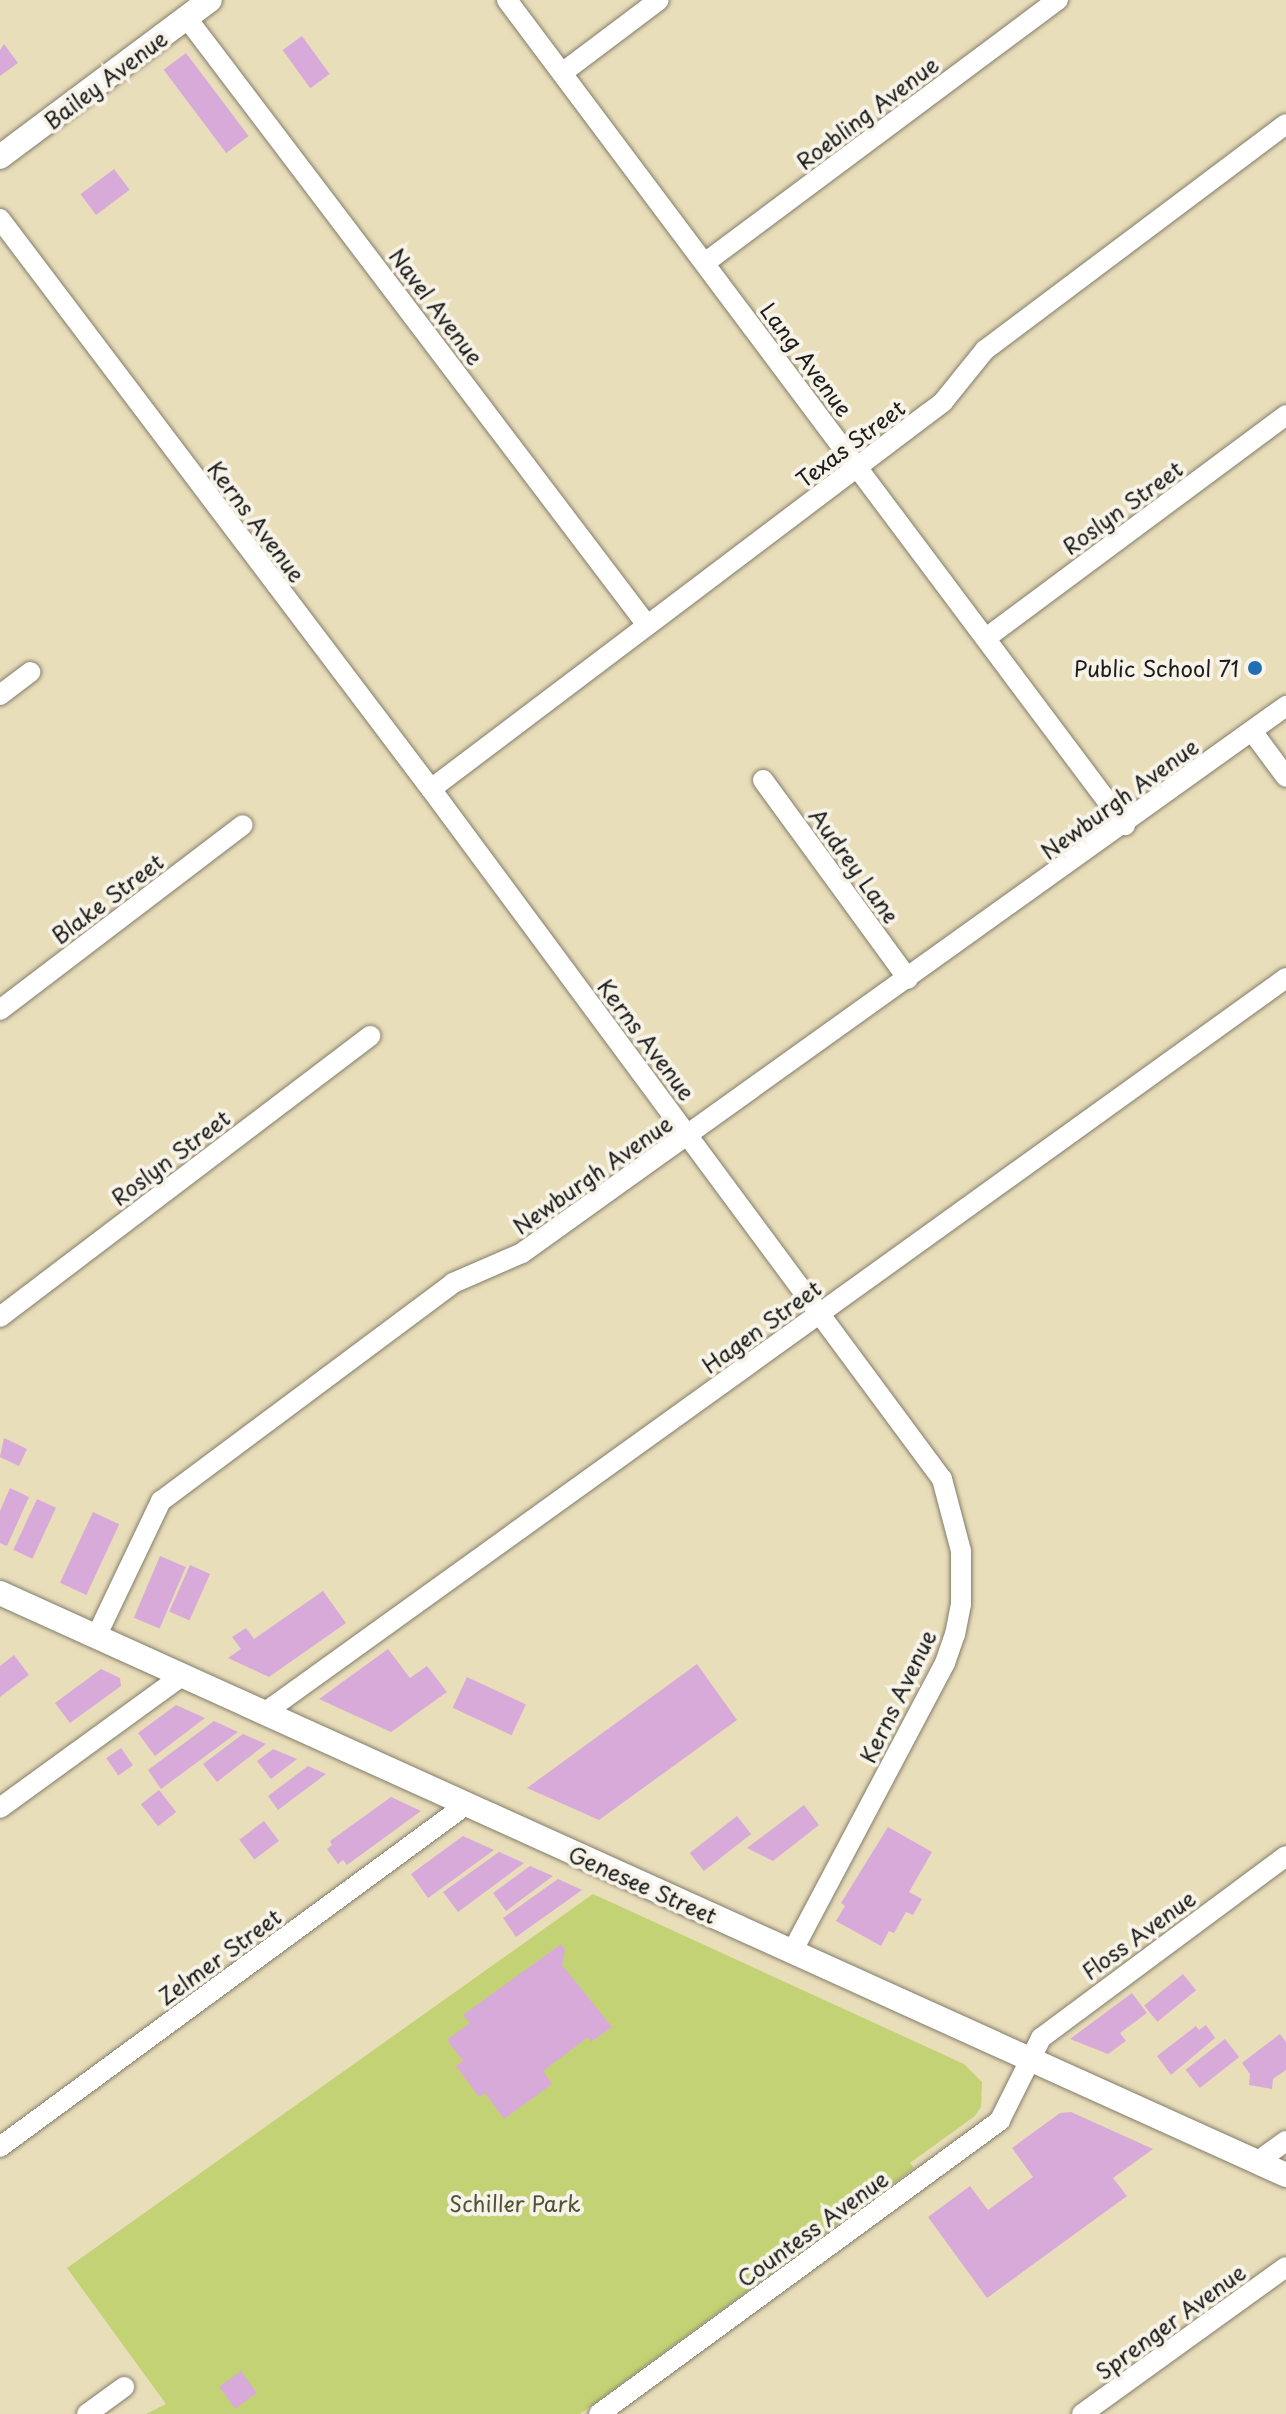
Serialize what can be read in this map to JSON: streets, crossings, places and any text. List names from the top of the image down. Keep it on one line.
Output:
{"streets":{"main road":["Bailey Avenue","Genesee Street"],"street":["Roebling Avenue","Navel Avenue","Lang Avenue","Texas Street","Roslyn Street","Kerns Avenue","Newburgh Avenue","Audrey Lane","Blake Street","Hagen Street","Floss Avenue","Zelmer Street","Countess Avenue","Sprenger Avenue"]},"crossings":[["Bailey Avenue","Navel Avenue"],["Roebling Avenue","Lang Avenue"],["Navel Avenue","Texas Street"],["Lang Avenue","Texas Street"],["Lang Avenue","Roslyn Street"],["Lang Avenue","Newburgh Avenue"],["Texas Street","Kerns Avenue"],["Kerns Avenue","Newburgh Avenue"],["Kerns Avenue","Hagen Street"],["Kerns Avenue","Genesee Street"],["Newburgh Avenue","Audrey Lane"],["Newburgh Avenue","Genesee Street"],["Hagen Street","Genesee Street"],["Genesee Street","Floss Avenue"],["Genesee Street","Zelmer Street"],["Genesee Street","Countess Avenue"],["Floss Avenue","Countess Avenue"]],"parks":["Schiller Park"],"places":["Public School 71"]}
